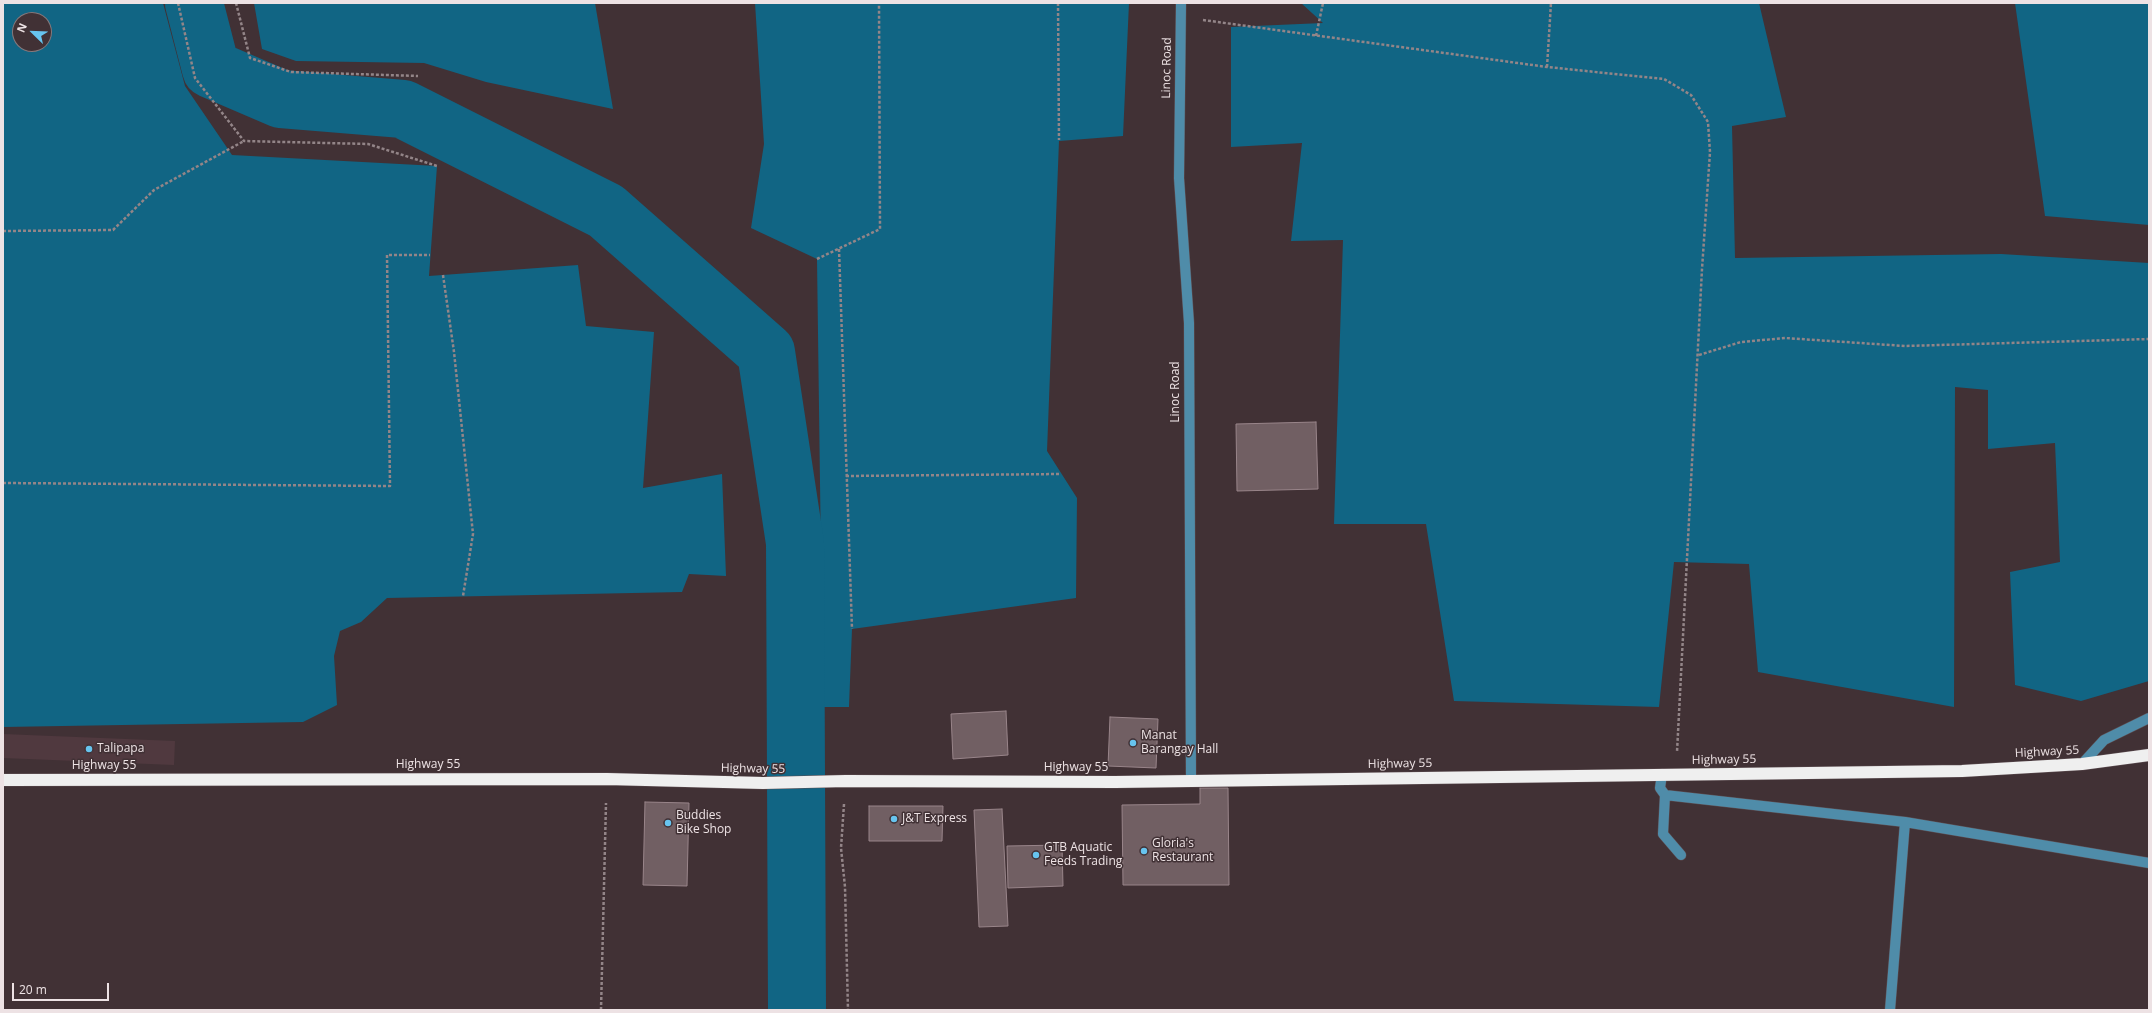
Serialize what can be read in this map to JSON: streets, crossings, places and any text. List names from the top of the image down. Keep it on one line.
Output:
{"streets":{"highway":["Highway 55"],"street":["Linoc Road"]},"crossings":[["Linoc Road","Highway 55"]],"places":["Manat Barangay Hall","Talipapa","J&T Express","Buddies Bike Shop","Gloria's Restaurant","GTB Aquatic Feeds Trading"],"scale_bar":"20 m","north":"top left"}
